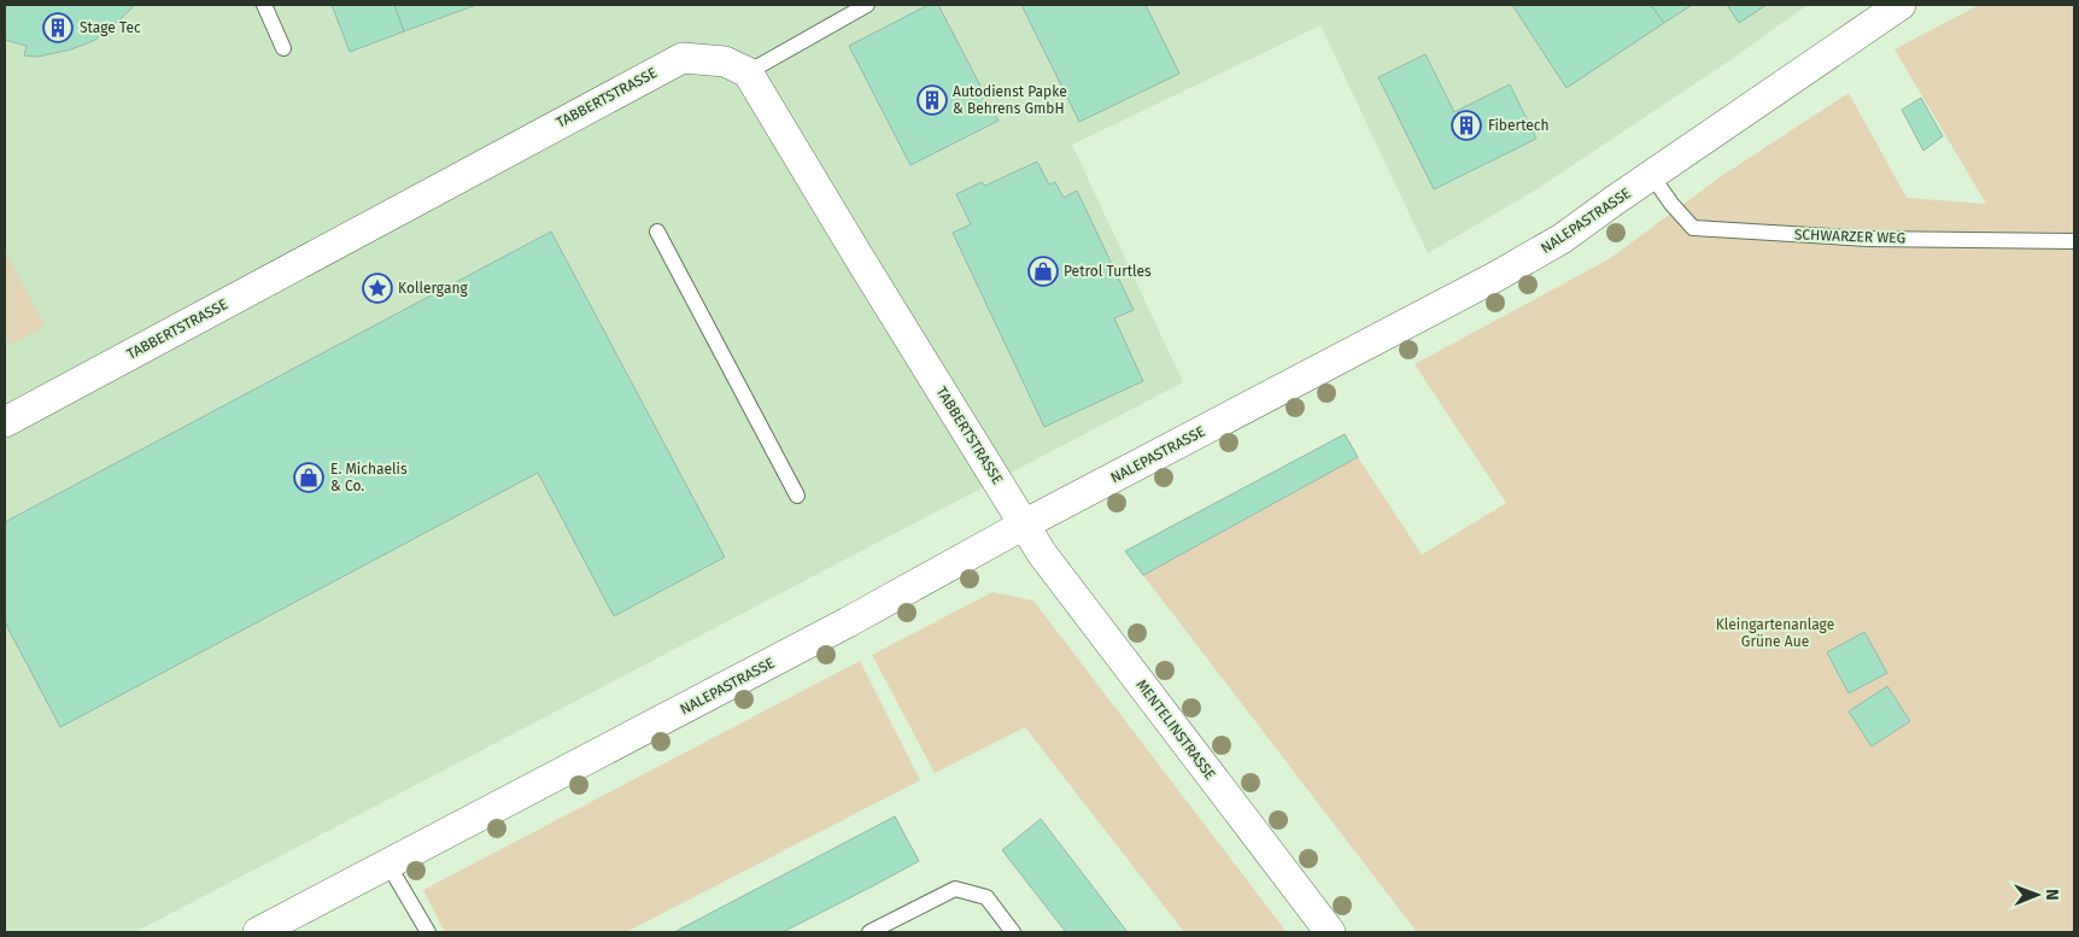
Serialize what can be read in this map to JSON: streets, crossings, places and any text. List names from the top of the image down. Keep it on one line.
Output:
{"streets":{"street":["TABBERTSTRASSE","NALEPASTRASSE","MENTELINSTRASSE"],"lane":["SCHWARZER WEG"]},"crossings":[["TABBERTSTRASSE","NALEPASTRASSE"],["TABBERTSTRASSE","MENTELINSTRASSE"],["NALEPASTRASSE","SCHWARZER WEG"],["NALEPASTRASSE","MENTELINSTRASSE"]],"parks":["Kleingartenanlage Grüne Aue"],"places":{"building":["Stage Tec","Autodienst Papke & Behrens GmbH","Fibertech"],"shop":["Petrol Turtles","E. Michaelis & Co."],"place":["Kollergang"]},"north":"right"}
